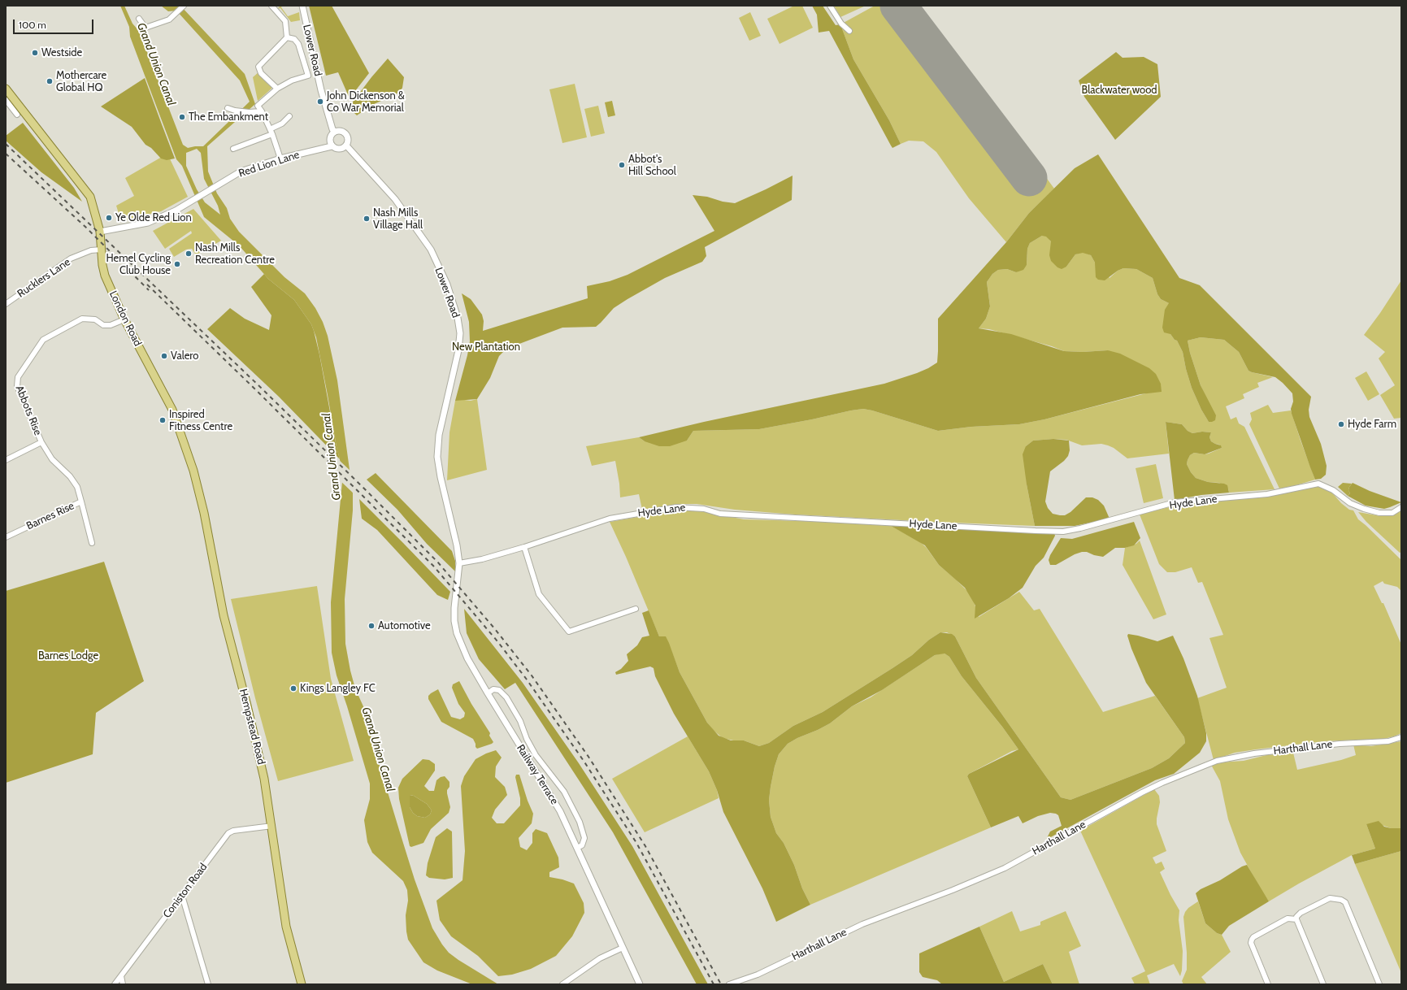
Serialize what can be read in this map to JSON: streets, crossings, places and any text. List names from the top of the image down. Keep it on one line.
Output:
{"streets":{"main road":["London Road","Hempstead Road"],"street":["Lower Road","Red Lion Lane","Rucklers Lane","Abbots Rise","Hyde Lane","Barnes Rise","Harthall Lane","Railway Terrace","Coniston Road"]},"crossings":[["Lower Road","Red Lion Lane"],["Lower Road","Hyde Lane"],["Lower Road","Railway Terrace"],["Red Lion Lane","London Road"],["Rucklers Lane","London Road"],["London Road","Abbots Rise"],["London Road","Hempstead Road"],["Abbots Rise","Barnes Rise"],["Hyde Lane","Railway Terrace"],["Hempstead Road","Coniston Road"]],"water":["Grand Union Canal"],"parks":["Blackwater wood","New Plantation","Barnes Lodge"],"places":["Westside","Mothercare Global HQ","John Dickenson & Co War Memorial","The Embankment","Abbot's Hill School","Ye Olde Red Lion","Nash Mills Village Hall","Nash Mills Recreation Centre","Hemel Cycling Club House","Valero","Inspired Fitness Centre","Hyde Farm","Automotive","Kings Langley FC"],"scale_bar":"100 m"}
